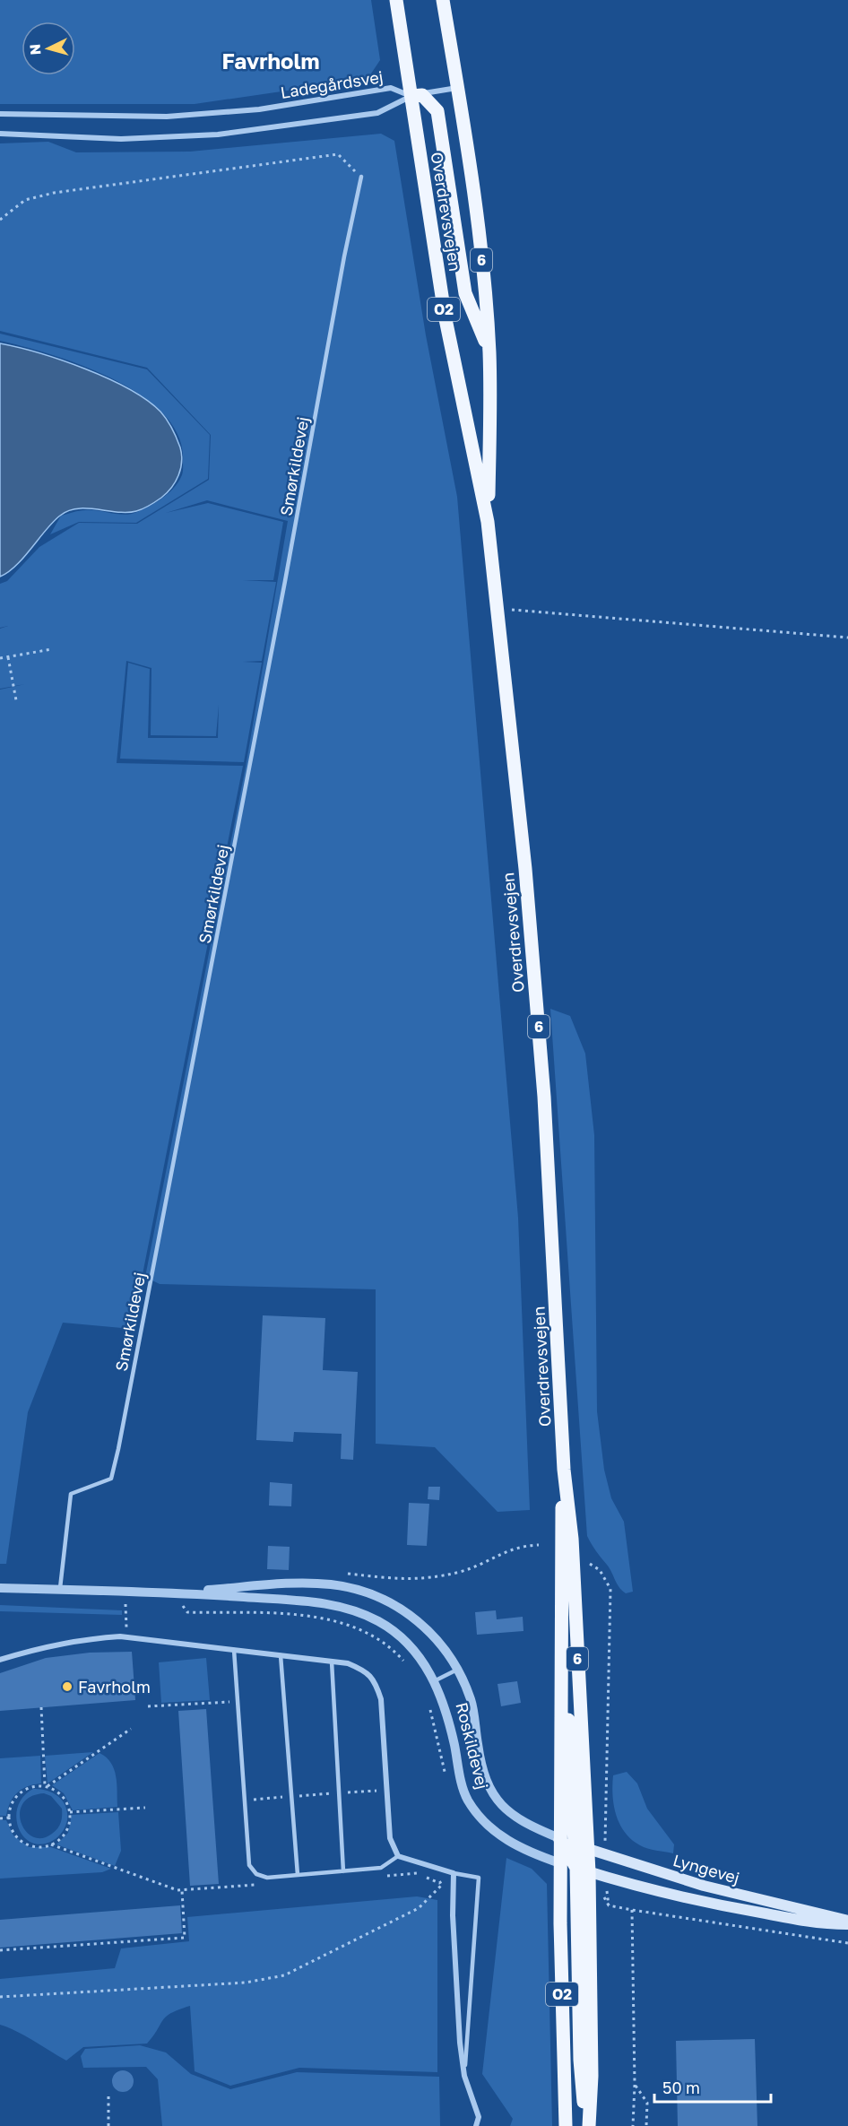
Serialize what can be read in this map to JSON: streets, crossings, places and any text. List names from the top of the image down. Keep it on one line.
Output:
{"streets":{"main road":["Overdrevsvejen","6","O2","Lyngevej"],"street":["Ladegårdsvej","Roskildevej"],"lane":["Smørkildevej"]},"crossings":[["Ladegårdsvej","Overdrevsvejen"],["Overdrevsvejen","O2"],["Overdrevsvejen","Roskildevej"],["Overdrevsvejen","Lyngevej"],["O2","Roskildevej"],["O2","Lyngevej"],["Smørkildevej","Roskildevej"],["Roskildevej","Lyngevej"]],"districts":["Favrholm"],"places":["Favrholm"],"scale_bar":"50 m","north":"left"}
